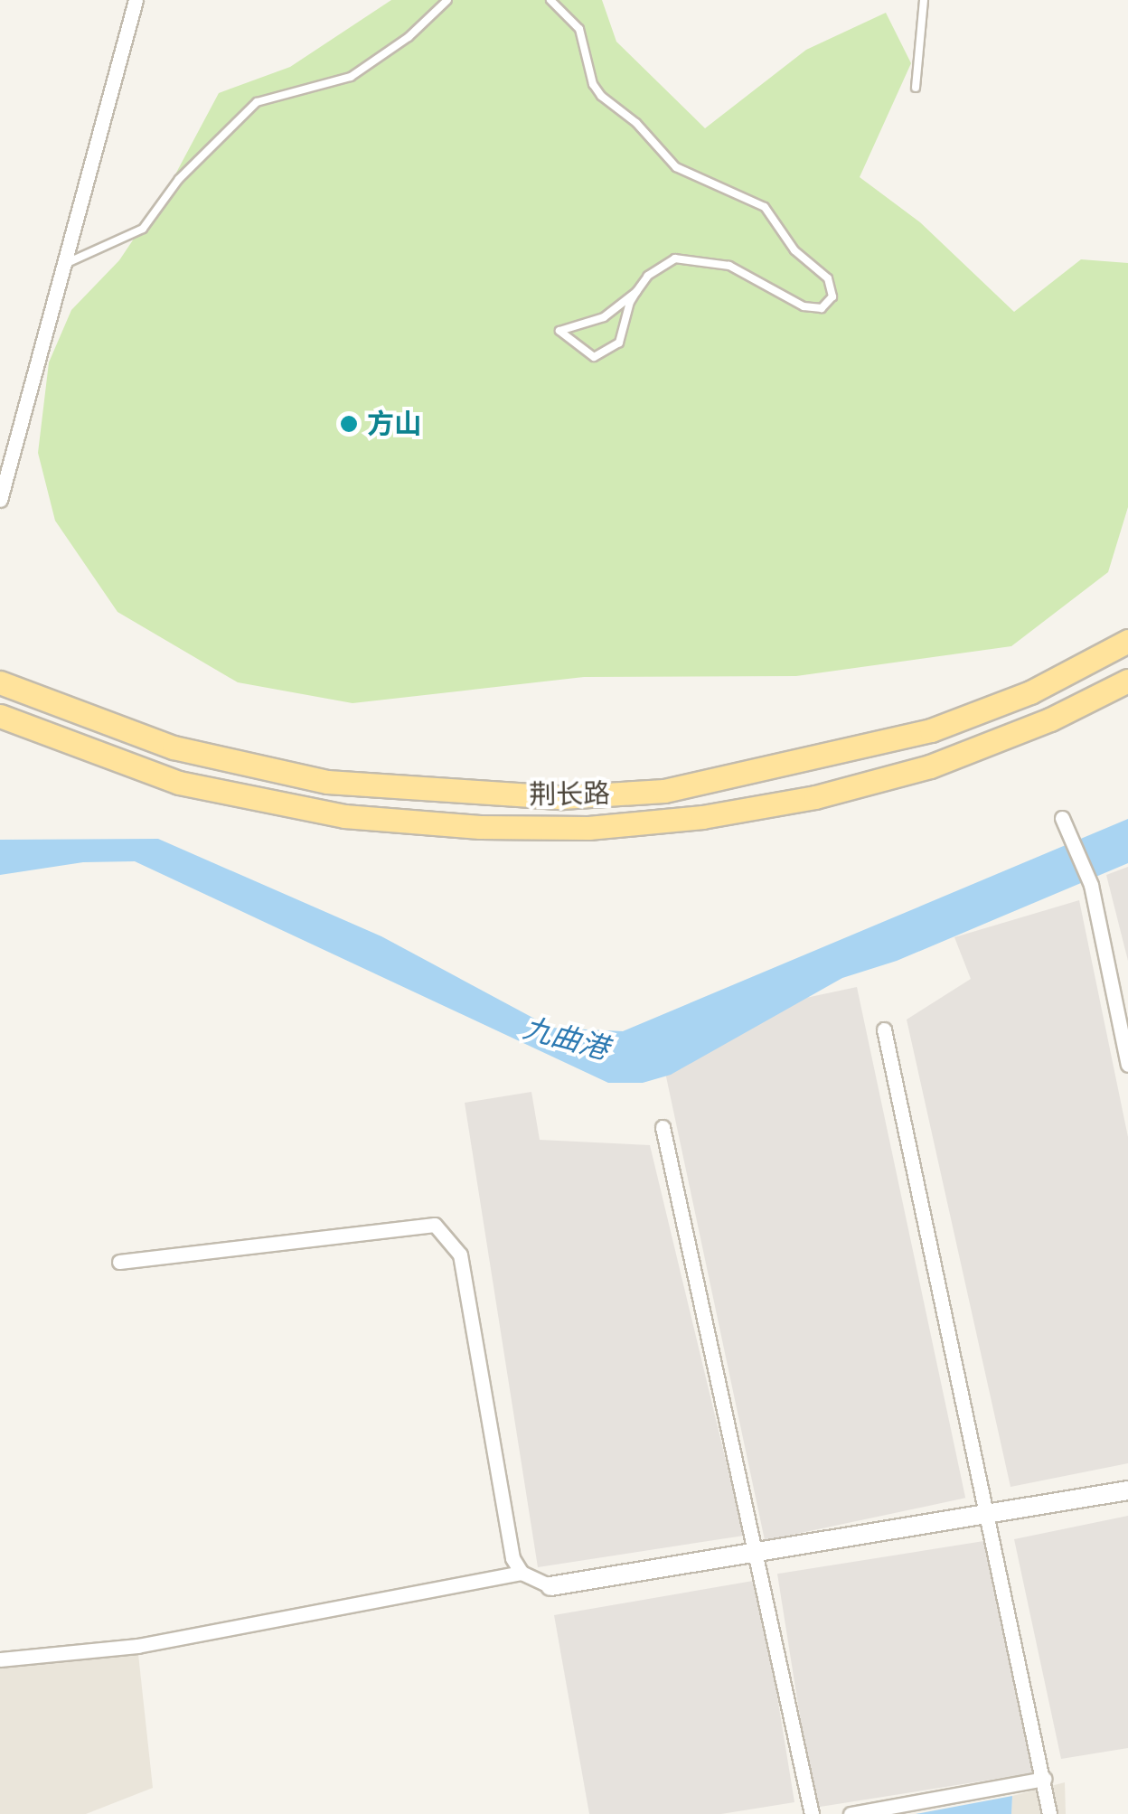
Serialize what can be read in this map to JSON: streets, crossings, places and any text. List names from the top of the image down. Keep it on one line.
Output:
{"streets":{"main road":["荆长路"]},"water":["九曲港"],"places":["方山"]}
